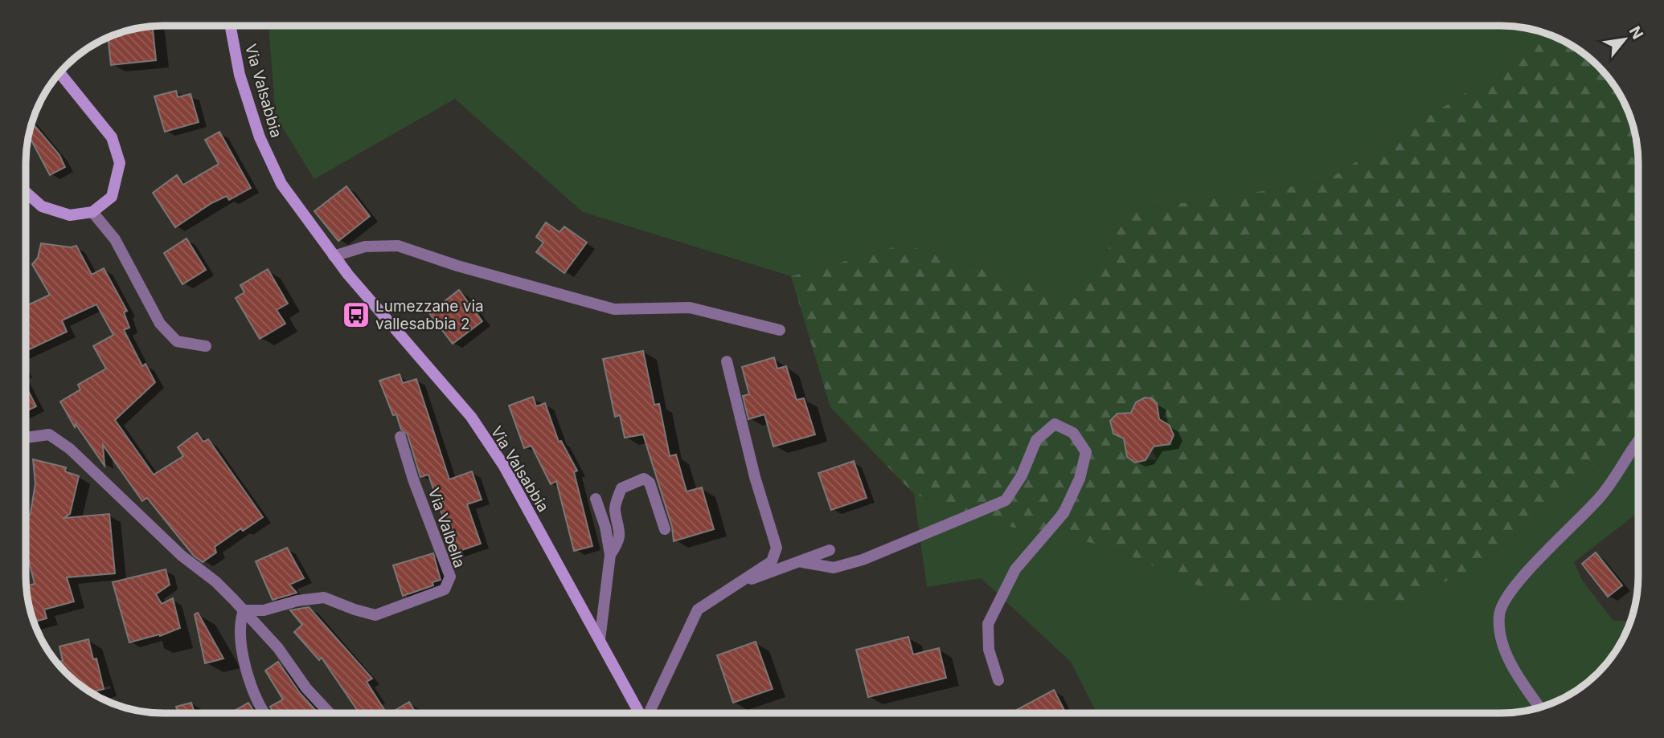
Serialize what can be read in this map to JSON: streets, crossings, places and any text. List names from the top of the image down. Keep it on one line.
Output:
{"streets":{"main road":["Via Valsabbia"],"street":["Via Valbella"]},"places":{"bus stop":["Lumezzane via vallesabbia 2"]},"north":"top right"}
